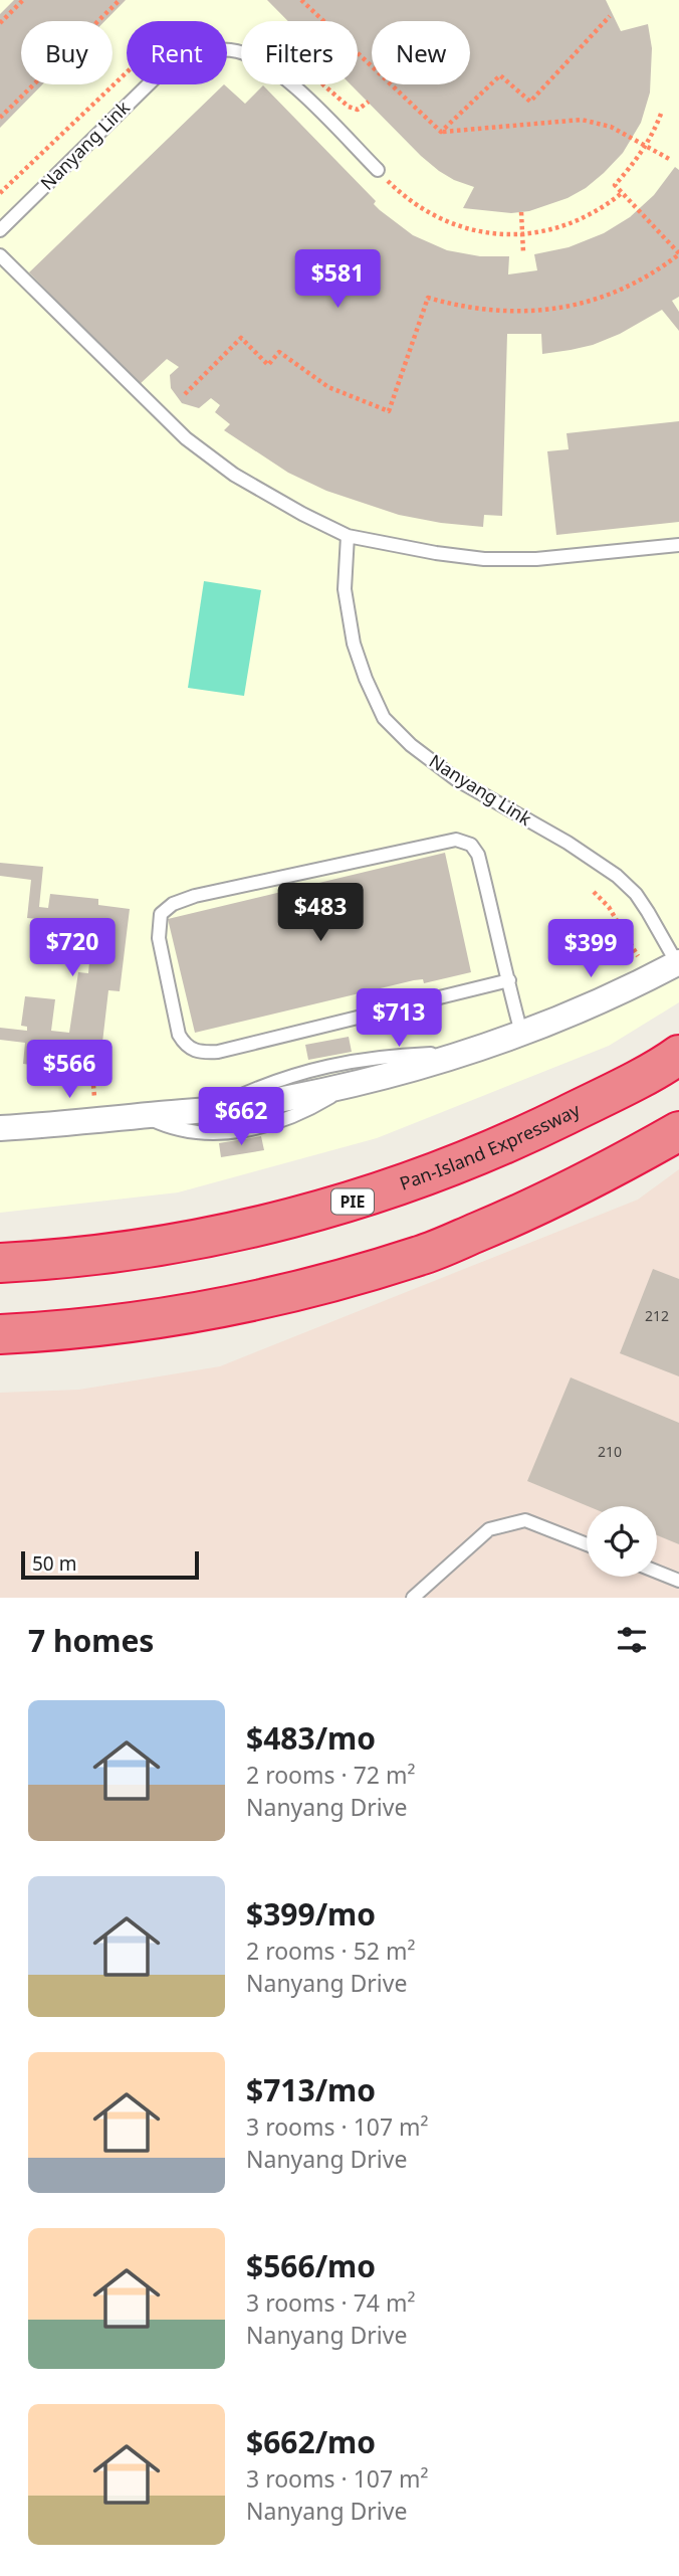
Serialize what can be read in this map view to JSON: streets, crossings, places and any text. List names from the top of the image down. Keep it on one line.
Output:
{"streets":{"highway":["Pan-Island Expressway","PIE"],"lane":["Nanyang Link"]},"house_numbers":["212","210"],"scale_bar":"50 m","page":{"chip":["Buy","Rent","Filters","New"],"price":["$581","$483","$720","$399","$713","$566","$662"],"scale":"50 m","heading":"7 homes","list":[{"name":"$483/mo","note":"2 rooms · 72 m² · Nanyang Drive"},{"name":"$399/mo","note":"2 rooms · 52 m² · Nanyang Drive"},{"name":"$713/mo","note":"3 rooms · 107 m² · Nanyang Drive"},{"name":"$566/mo","note":"3 rooms · 74 m² · Nanyang Drive"},{"name":"$662/mo","note":"3 rooms · 107 m² · Nanyang Drive"}]}}
